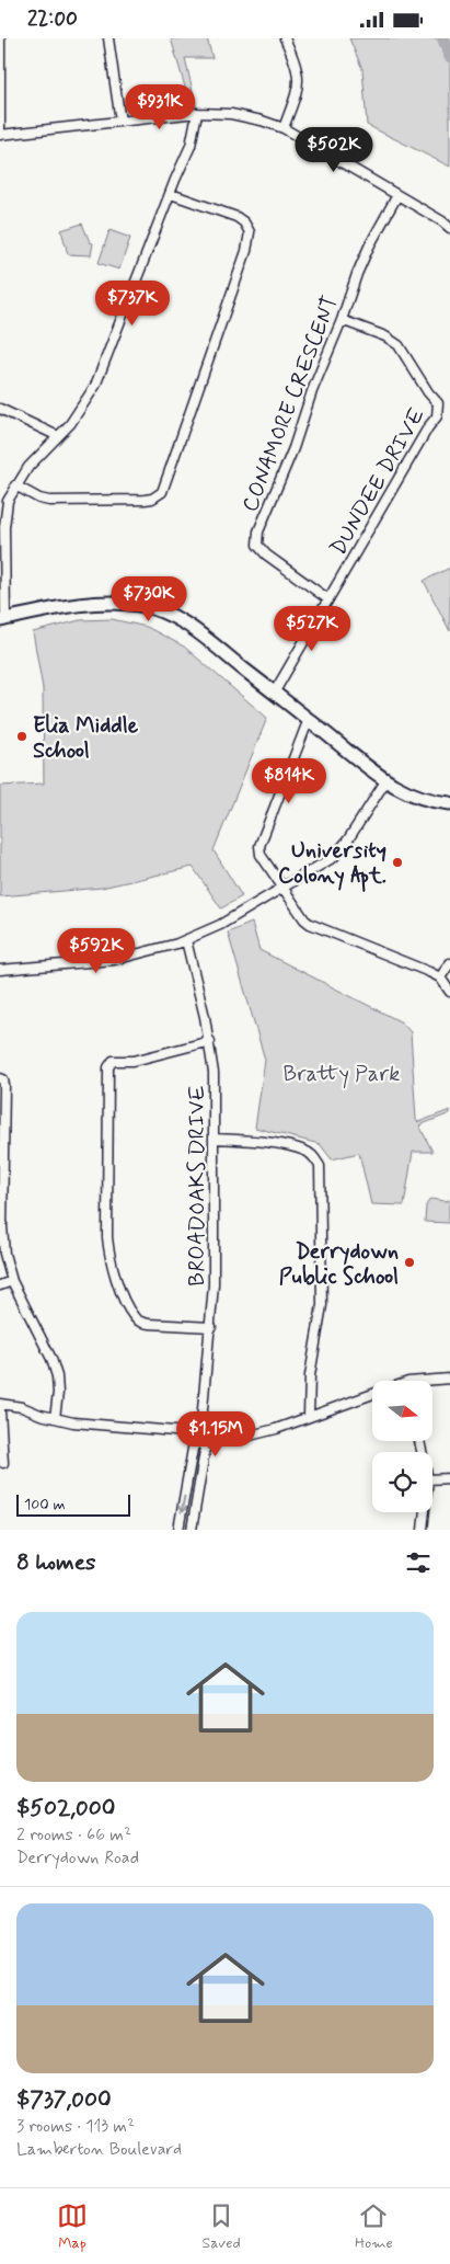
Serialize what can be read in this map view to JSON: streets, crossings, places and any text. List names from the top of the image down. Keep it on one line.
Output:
{"streets":{"street":["CONAMORE CRESCENT","DUNDEE DRIVE","BROADOAKS DRIVE"]},"crossings":[["CONAMORE CRESCENT","DUNDEE DRIVE"]],"parks":["Bratty Park"],"places":["Elia Middle School","University Colony Apt.","Derrydown Public School"],"scale_bar":"100 m","north":"right","page":{"status":"22:00","price":["$931K","$502K","$737K","$730K","$527K","$814K","$592K","$1.15M"],"scale":"100 m","heading":"8 homes","list":[{"name":"$502,000","note":"2 rooms · 66 m² · Derrydown Road"},{"name":"$737,000","note":"3 rooms · 113 m² · Lamberton Boulevard"}],"tabs":["Map","Saved","Home"]}}
